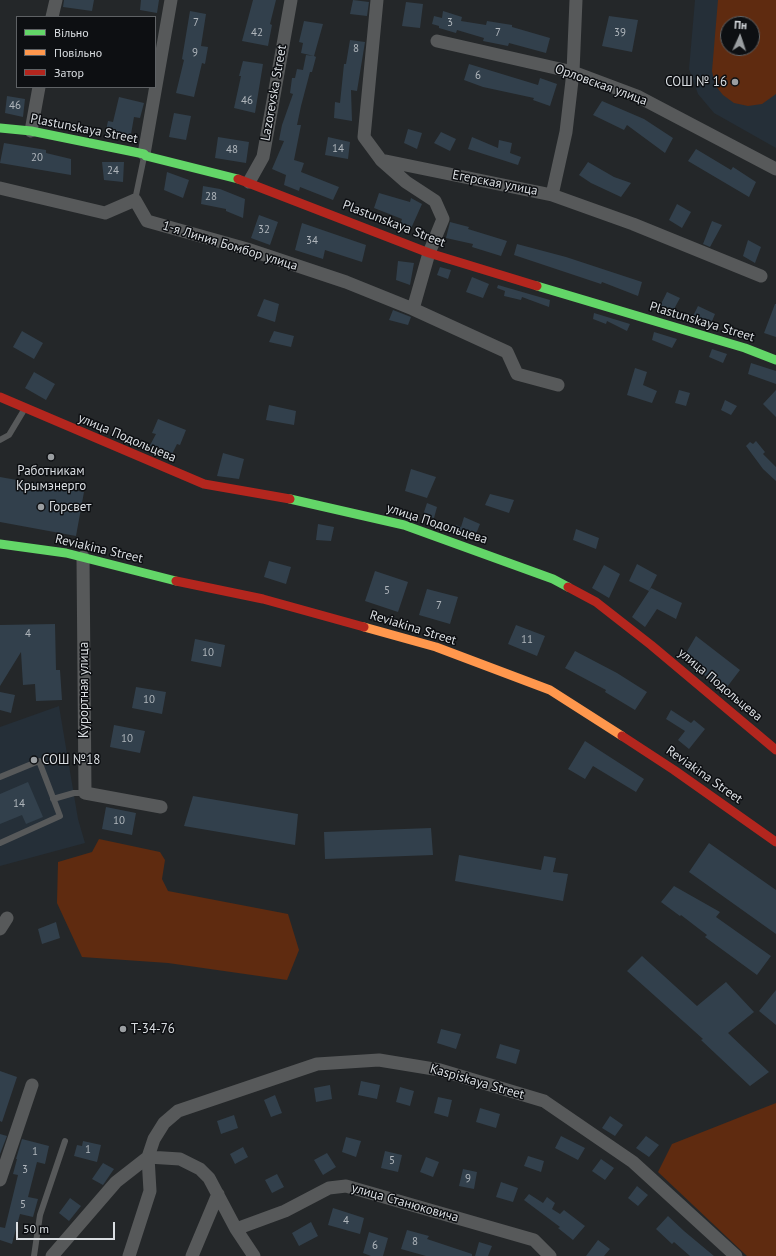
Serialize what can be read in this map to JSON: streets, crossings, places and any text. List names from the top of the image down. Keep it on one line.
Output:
{"streets":{"street":["Орловская улица","Lazorevska Street","Plastunskaya Street","Егерская улица","1-я Линия Бомбор улица","улица Подольцева","Reviakina Street","Курортная улица","Kaspiskaya Street","улица Станюковича"]},"crossings":[["Lazorevska Street","Plastunskaya Street"],["Reviakina Street","Курортная улица"]],"places":["СОШ № 16","Работникам Крымэнерго","Горсвет","СОШ №18","Т-34-76"],"house_numbers":["7","3","42","7","39","8","9","6","46","46","14","48","20","24","28","32","34","5","7","4","11","10","10","10","14","10","1","1","5","3","9","5","4","8","6"],"legend":["Вільно","Повільно","Затор"],"scale_bar":"50 m","north":"top"}
